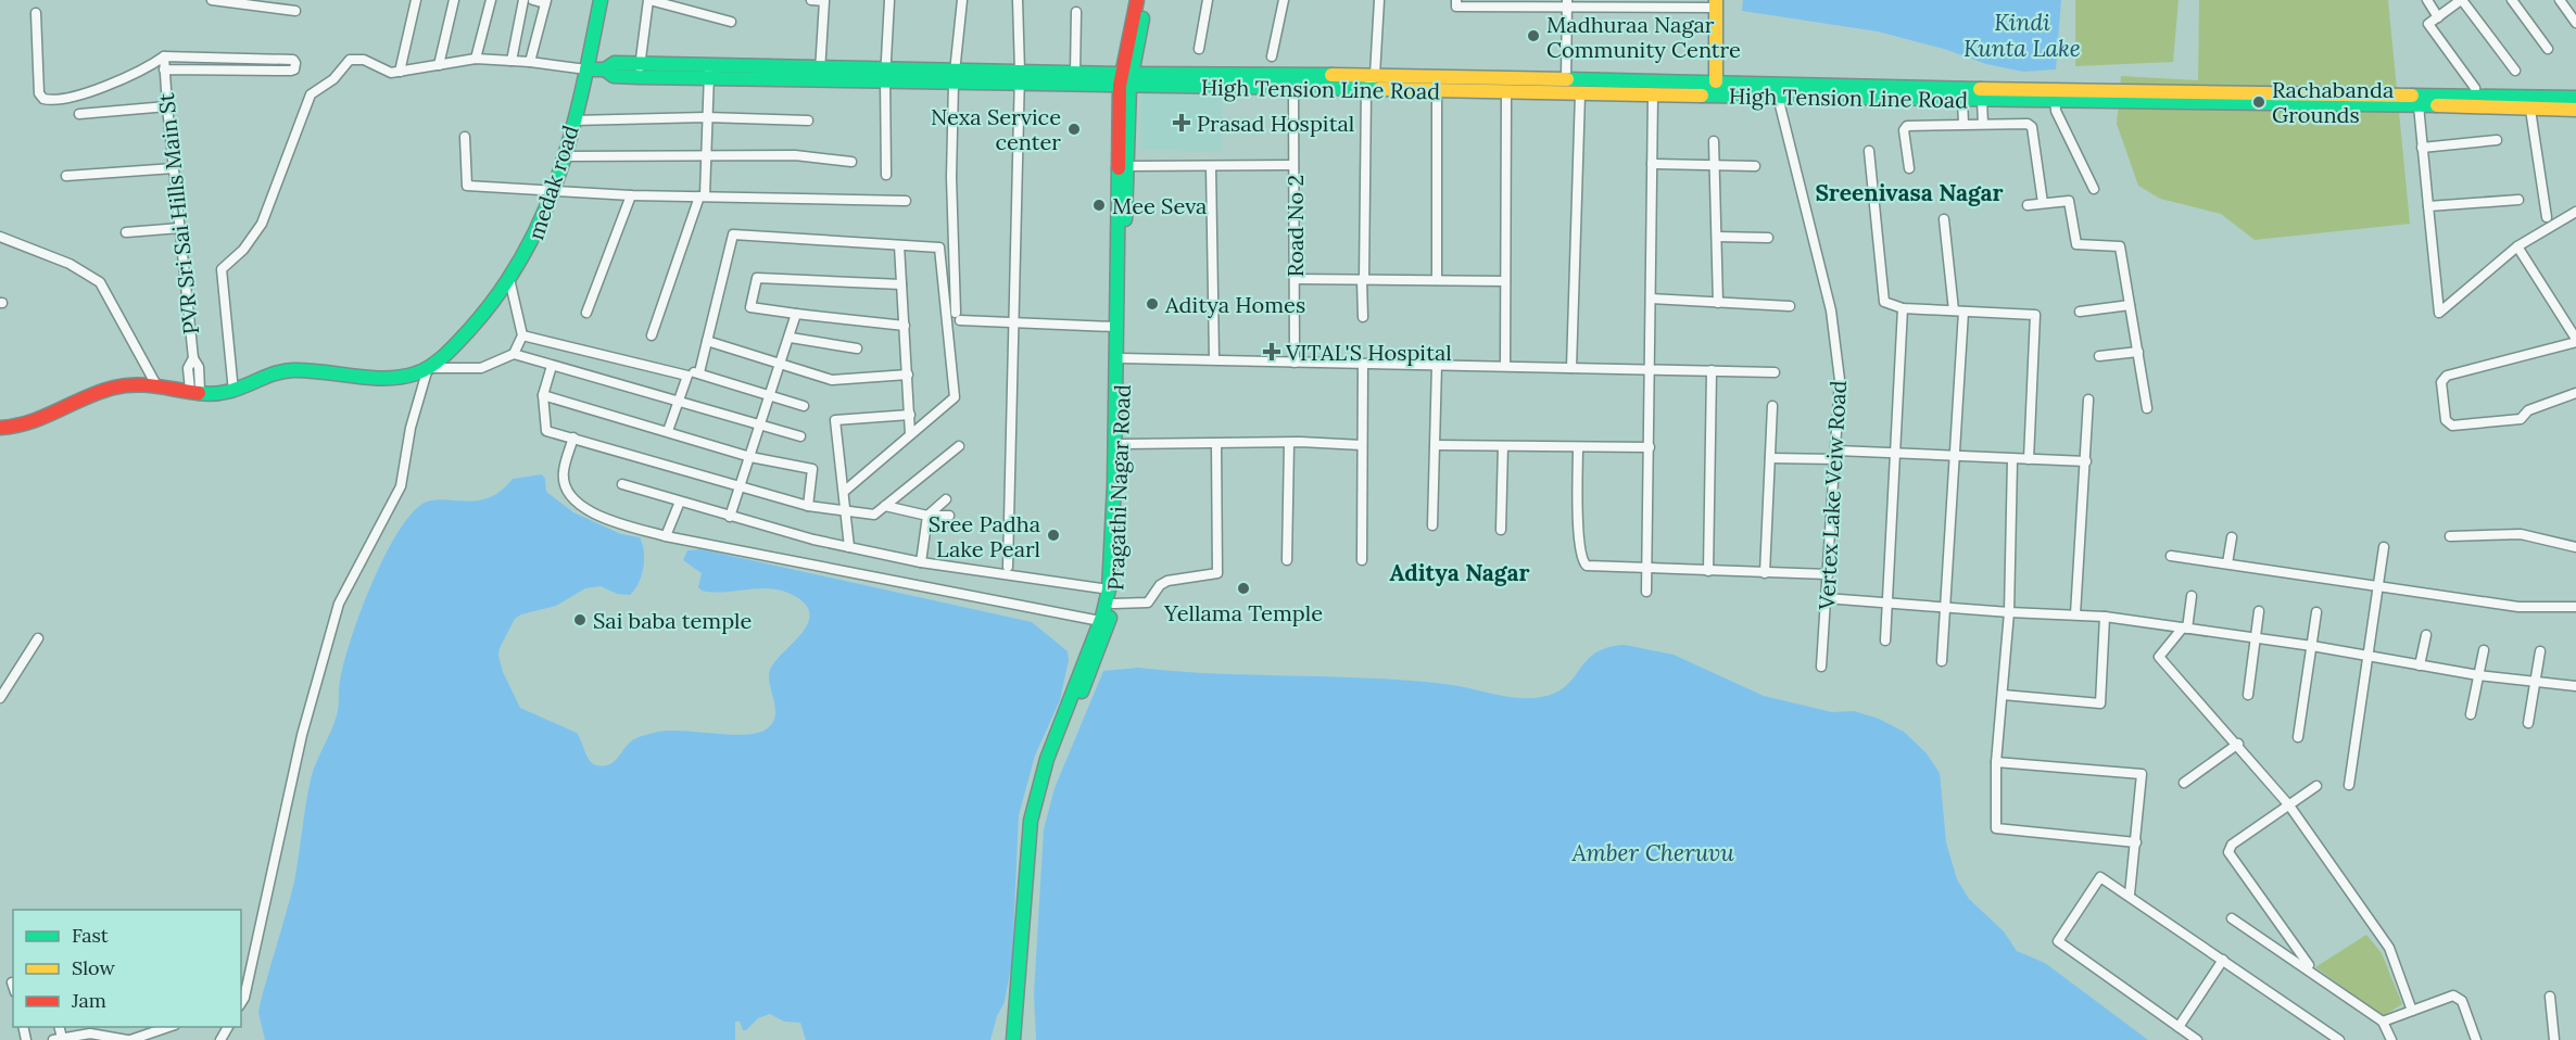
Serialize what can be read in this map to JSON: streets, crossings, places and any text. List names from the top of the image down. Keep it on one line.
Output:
{"streets":{"main road":["High Tension Line Road","medak road","Pragathi Nagar Road"],"street":["PVR Sri Sai Hills Main St","Road No 2","Vertex Lake Veiw Road"]},"crossings":[["High Tension Line Road","Road No 2"],["High Tension Line Road","Pragathi Nagar Road"],["High Tension Line Road","Vertex Lake Veiw Road"]],"districts":["Sreenivasa Nagar","Aditya Nagar"],"water":["Kindi Kunta Lake","Amber Cheruvu"],"places":{"other":["Madhuraa Nagar Community Centre","Rachabanda Grounds","Nexa Service center","Mee Seva","Aditya Homes","Sree Padha Lake Pearl","Yellama Temple","Sai baba temple"],"health":["Prasad Hospital","VITAL'S Hospital"]},"legend":["Fast","Slow","Jam"]}
